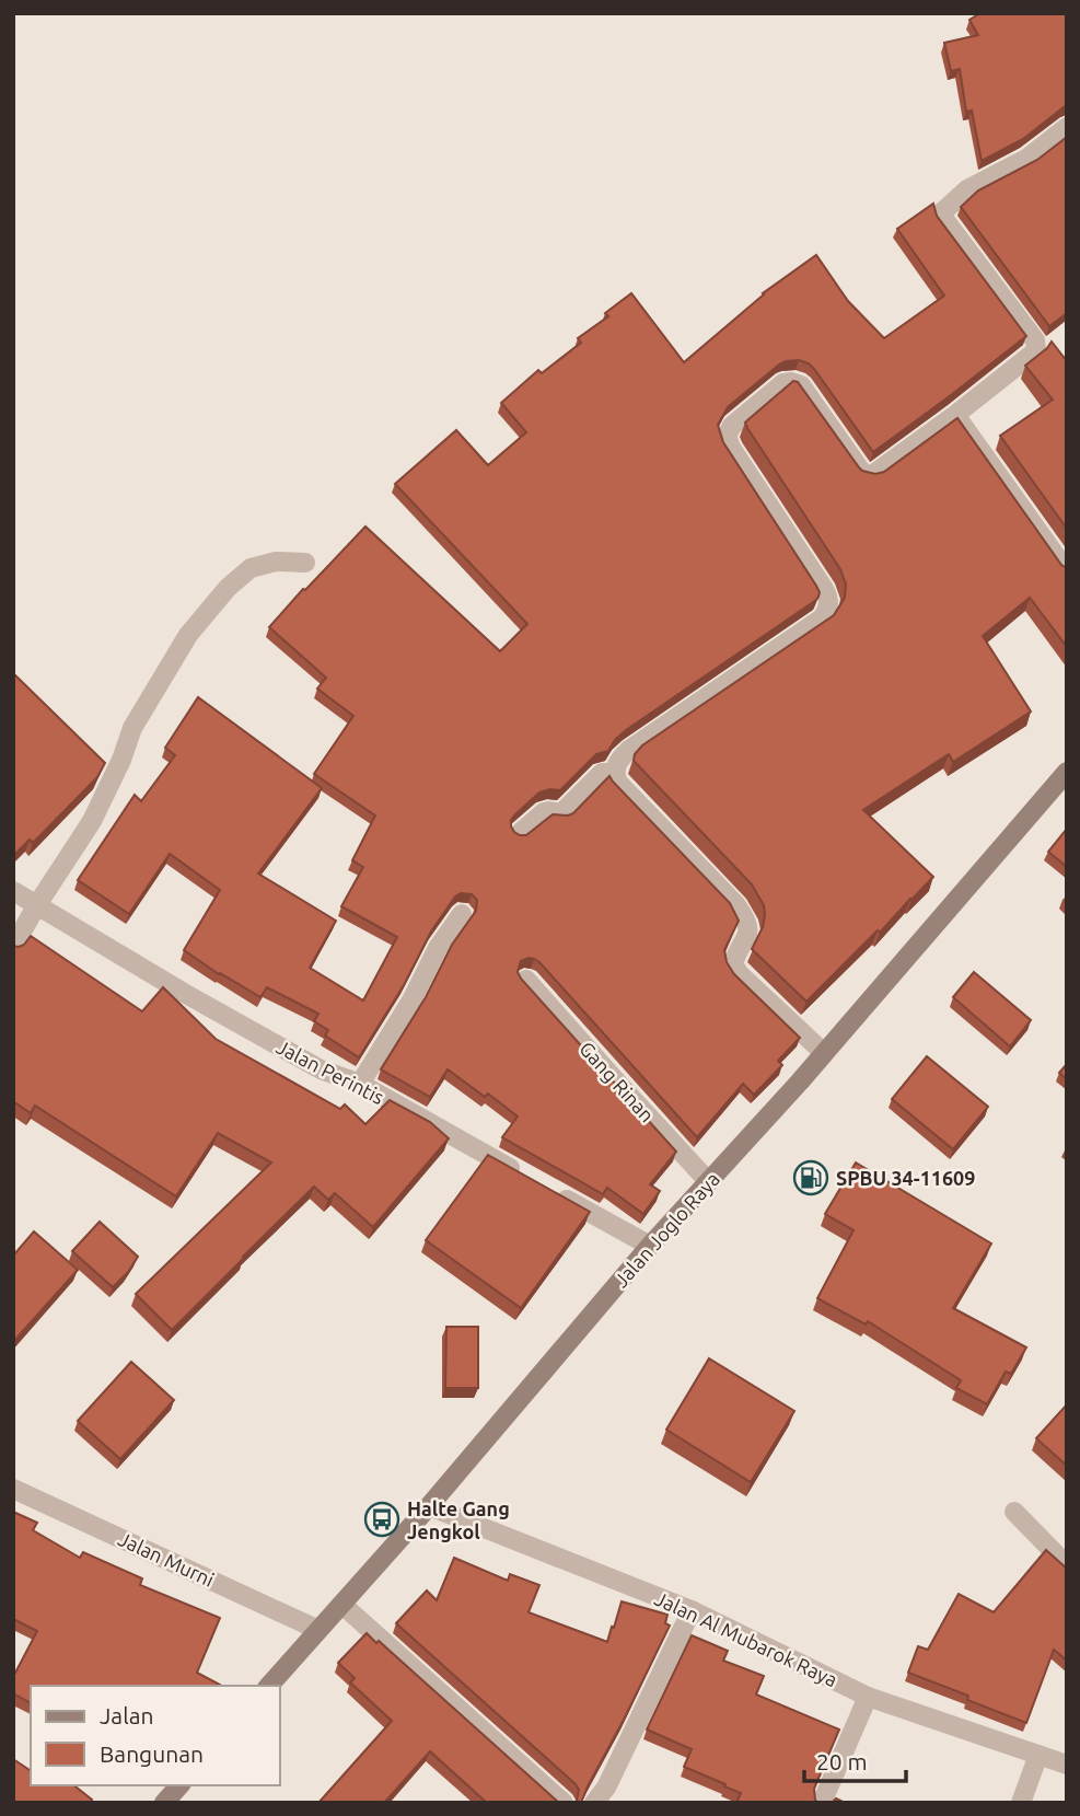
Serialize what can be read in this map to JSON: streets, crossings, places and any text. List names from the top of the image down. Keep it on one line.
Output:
{"streets":{"main road":["Jalan Joglo Raya"],"street":["Jalan Perintis","Gang Rinan","Jalan Murni","Jalan Al Mubarok Raya"]},"crossings":[["Jalan Perintis","Jalan Joglo Raya"],["Gang Rinan","Jalan Joglo Raya"],["Jalan Joglo Raya","Jalan Murni"],["Jalan Joglo Raya","Jalan Al Mubarok Raya"]],"places":{"fuel station":["SPBU 34-11609"],"bus stop":["Halte Gang Jengkol"]},"legend":["Jalan","Bangunan"],"scale_bar":"20 m"}
